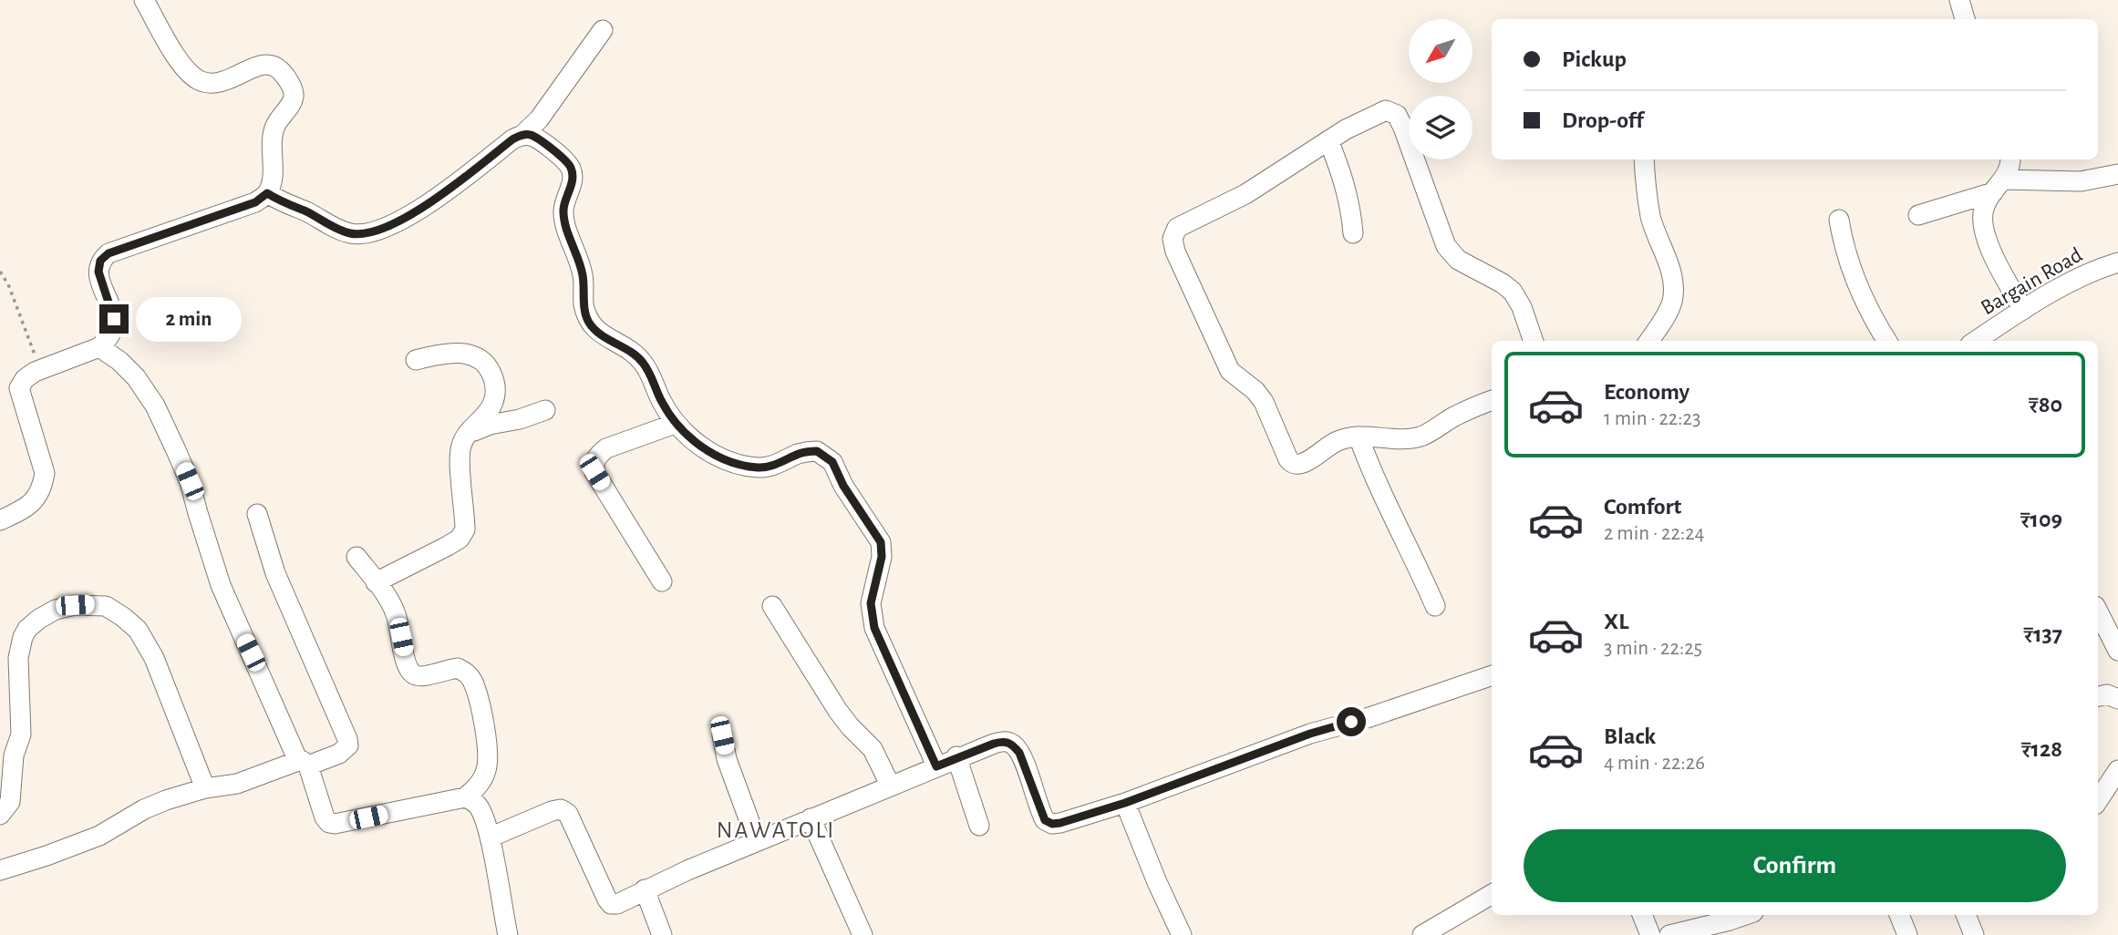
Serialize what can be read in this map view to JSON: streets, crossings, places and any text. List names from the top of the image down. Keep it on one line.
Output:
{"streets":{"street":["Bargain Road"]},"districts":["NAWATOLI"],"north":"bottom left","page":{"banner":["Pickup","Drop-off"],"bubble":"2 min","list":[{"name":"Economy","note":"1 min · 22:23","value":"₹80"},{"name":"Comfort","note":"2 min · 22:24","value":"₹109"},{"name":"XL","note":"3 min · 22:25","value":"₹137"},{"name":"Black","note":"4 min · 22:26","value":"₹128"}],"buttons":"Confirm"}}
